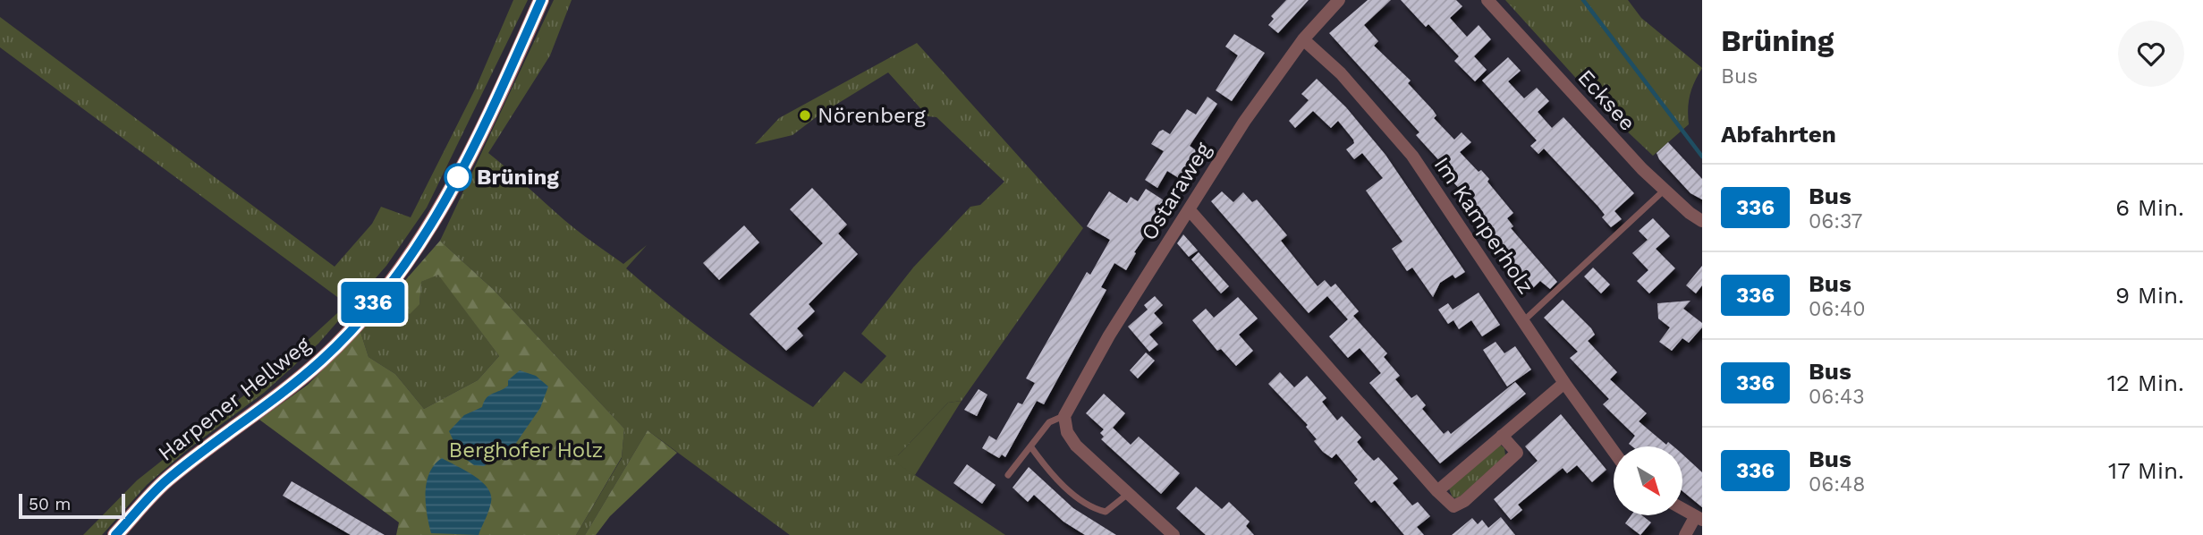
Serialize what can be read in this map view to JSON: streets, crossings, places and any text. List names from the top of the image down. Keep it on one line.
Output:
{"streets":{"street":["Ecksee","Ostaraweg","Im Kamperholz","Harpener Hellweg"]},"crossings":[["Ostaraweg","Im Kamperholz"]],"parks":["Berghofer Holz"],"places":["Nörenberg","Brüning"],"lines":["bus line 336"],"scale_bar":"50 m","north":"bottom right","page":{"on_map":"336","heading":[["Brüning","Bus"],"Abfahrten"],"list":[{"mark":"336","name":"Bus","note":"06:37","value":"6 Min."},{"mark":"336","name":"Bus","note":"06:40","value":"9 Min."},{"mark":"336","name":"Bus","note":"06:43","value":"12 Min."},{"mark":"336","name":"Bus","note":"06:48","value":"17 Min."}],"scale":"50 m"}}
